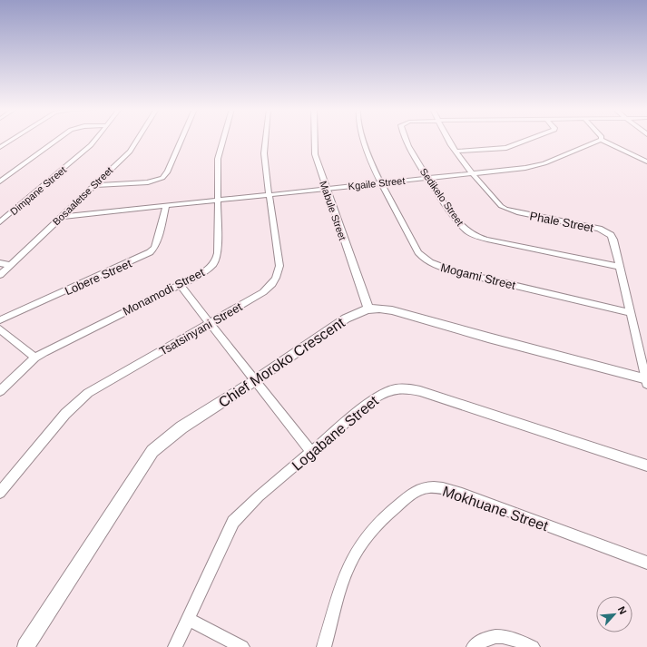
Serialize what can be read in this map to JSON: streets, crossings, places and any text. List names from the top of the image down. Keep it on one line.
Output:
{"streets":{"street":["Kgaile Street","Dimpane Street","Bosaaletse Street","Sedikelo Street","Mabule Street","Phale Street","Mogami Street","Lobere Street","Monamodi Street","Tsatsinyani Street","Chief Moroko Crescent","Logabane Street","Mokhuane Street"]},"crossings":[["Kgaile Street","Bosaaletse Street"],["Kgaile Street","Sedikelo Street"],["Kgaile Street","Mabule Street"],["Kgaile Street","Phale Street"],["Kgaile Street","Mogami Street"],["Kgaile Street","Lobere Street"],["Kgaile Street","Monamodi Street"],["Kgaile Street","Tsatsinyani Street"],["Sedikelo Street","Phale Street"],["Mabule Street","Chief Moroko Crescent"],["Phale Street","Mogami Street"],["Phale Street","Chief Moroko Crescent"]],"north":"top right"}
